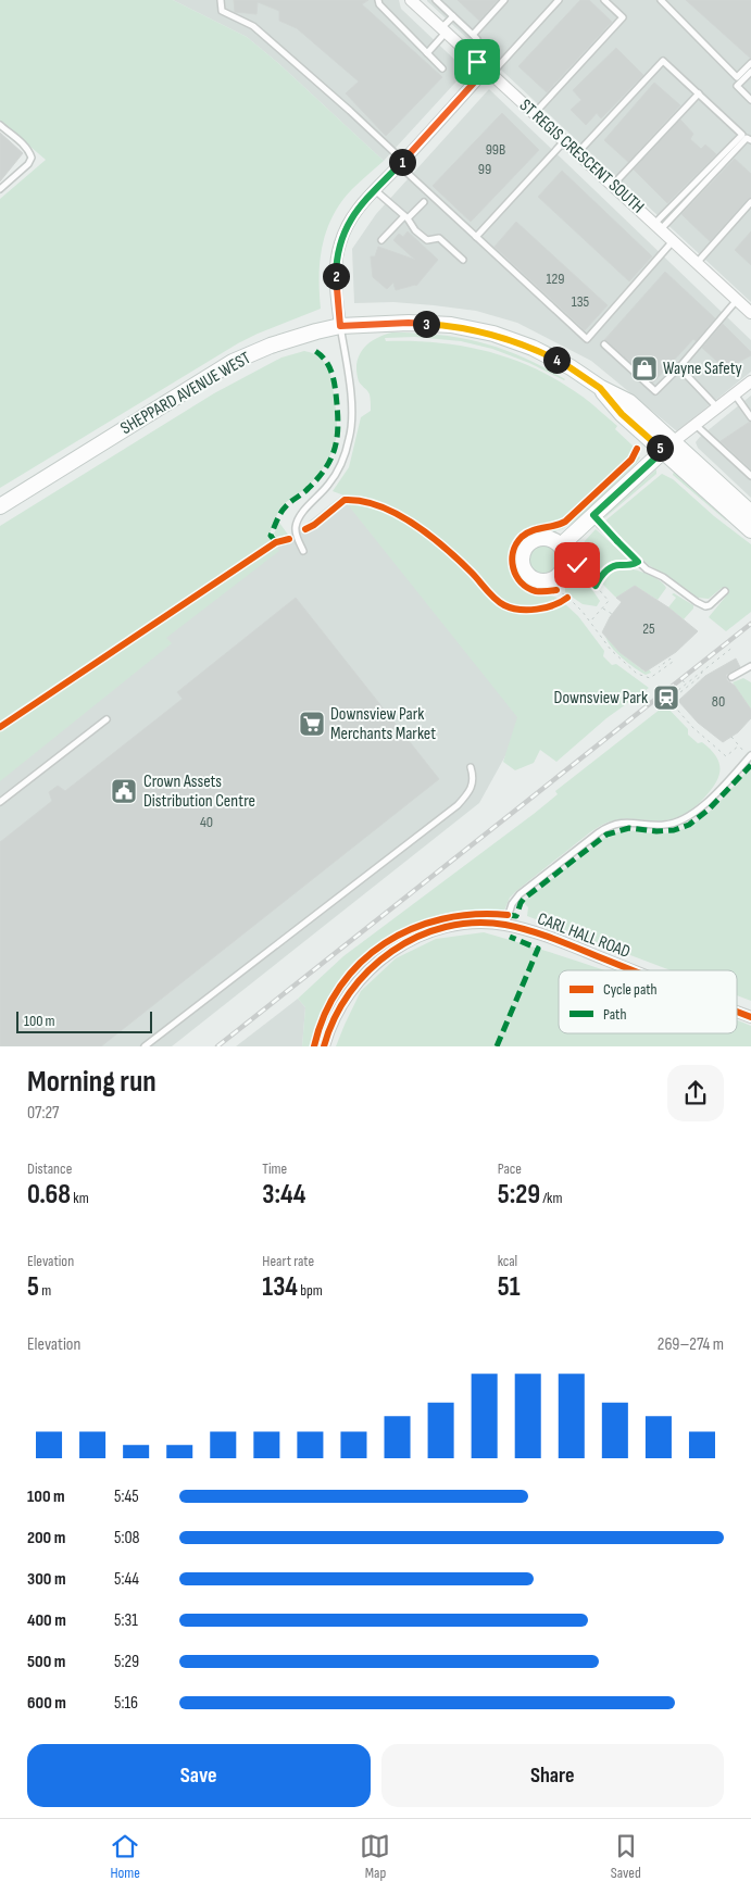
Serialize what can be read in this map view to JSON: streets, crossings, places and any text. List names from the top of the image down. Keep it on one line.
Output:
{"streets":{"main road":["SHEPPARD AVENUE WEST"],"street":["ST REGIS CRESCENT SOUTH","CARL HALL ROAD"]},"places":{"shop":["Wayne Safety"],"station":["Downsview Park"],"supermarket":["Downsview Park Merchants Market"],"public building":["Crown Assets Distribution Centre"]},"house_numbers":["99B","99","129","135","25","80","40"],"legend":["Cycle path","Path"],"scale_bar":"100 m","page":{"pins":["1","2","3","4","5"],"scale":"100 m","heading":["Morning run","07:27"],"stats":[["Distance","0.68 km"],["Time","3:44"],["Pace","5:29 /km"],["Elevation","5 m"],["Heart rate","134 bpm"],["kcal","51"]],"chart":["Elevation","269–274 m"],"list":[{"name":"100 m","note":"5:45"},{"name":"200 m","note":"5:08"},{"name":"300 m","note":"5:44"},{"name":"400 m","note":"5:31"},{"name":"500 m","note":"5:29"},{"name":"600 m","note":"5:16"}],"buttons":["Save","Share"],"tabs":["Home","Map","Saved"]}}
